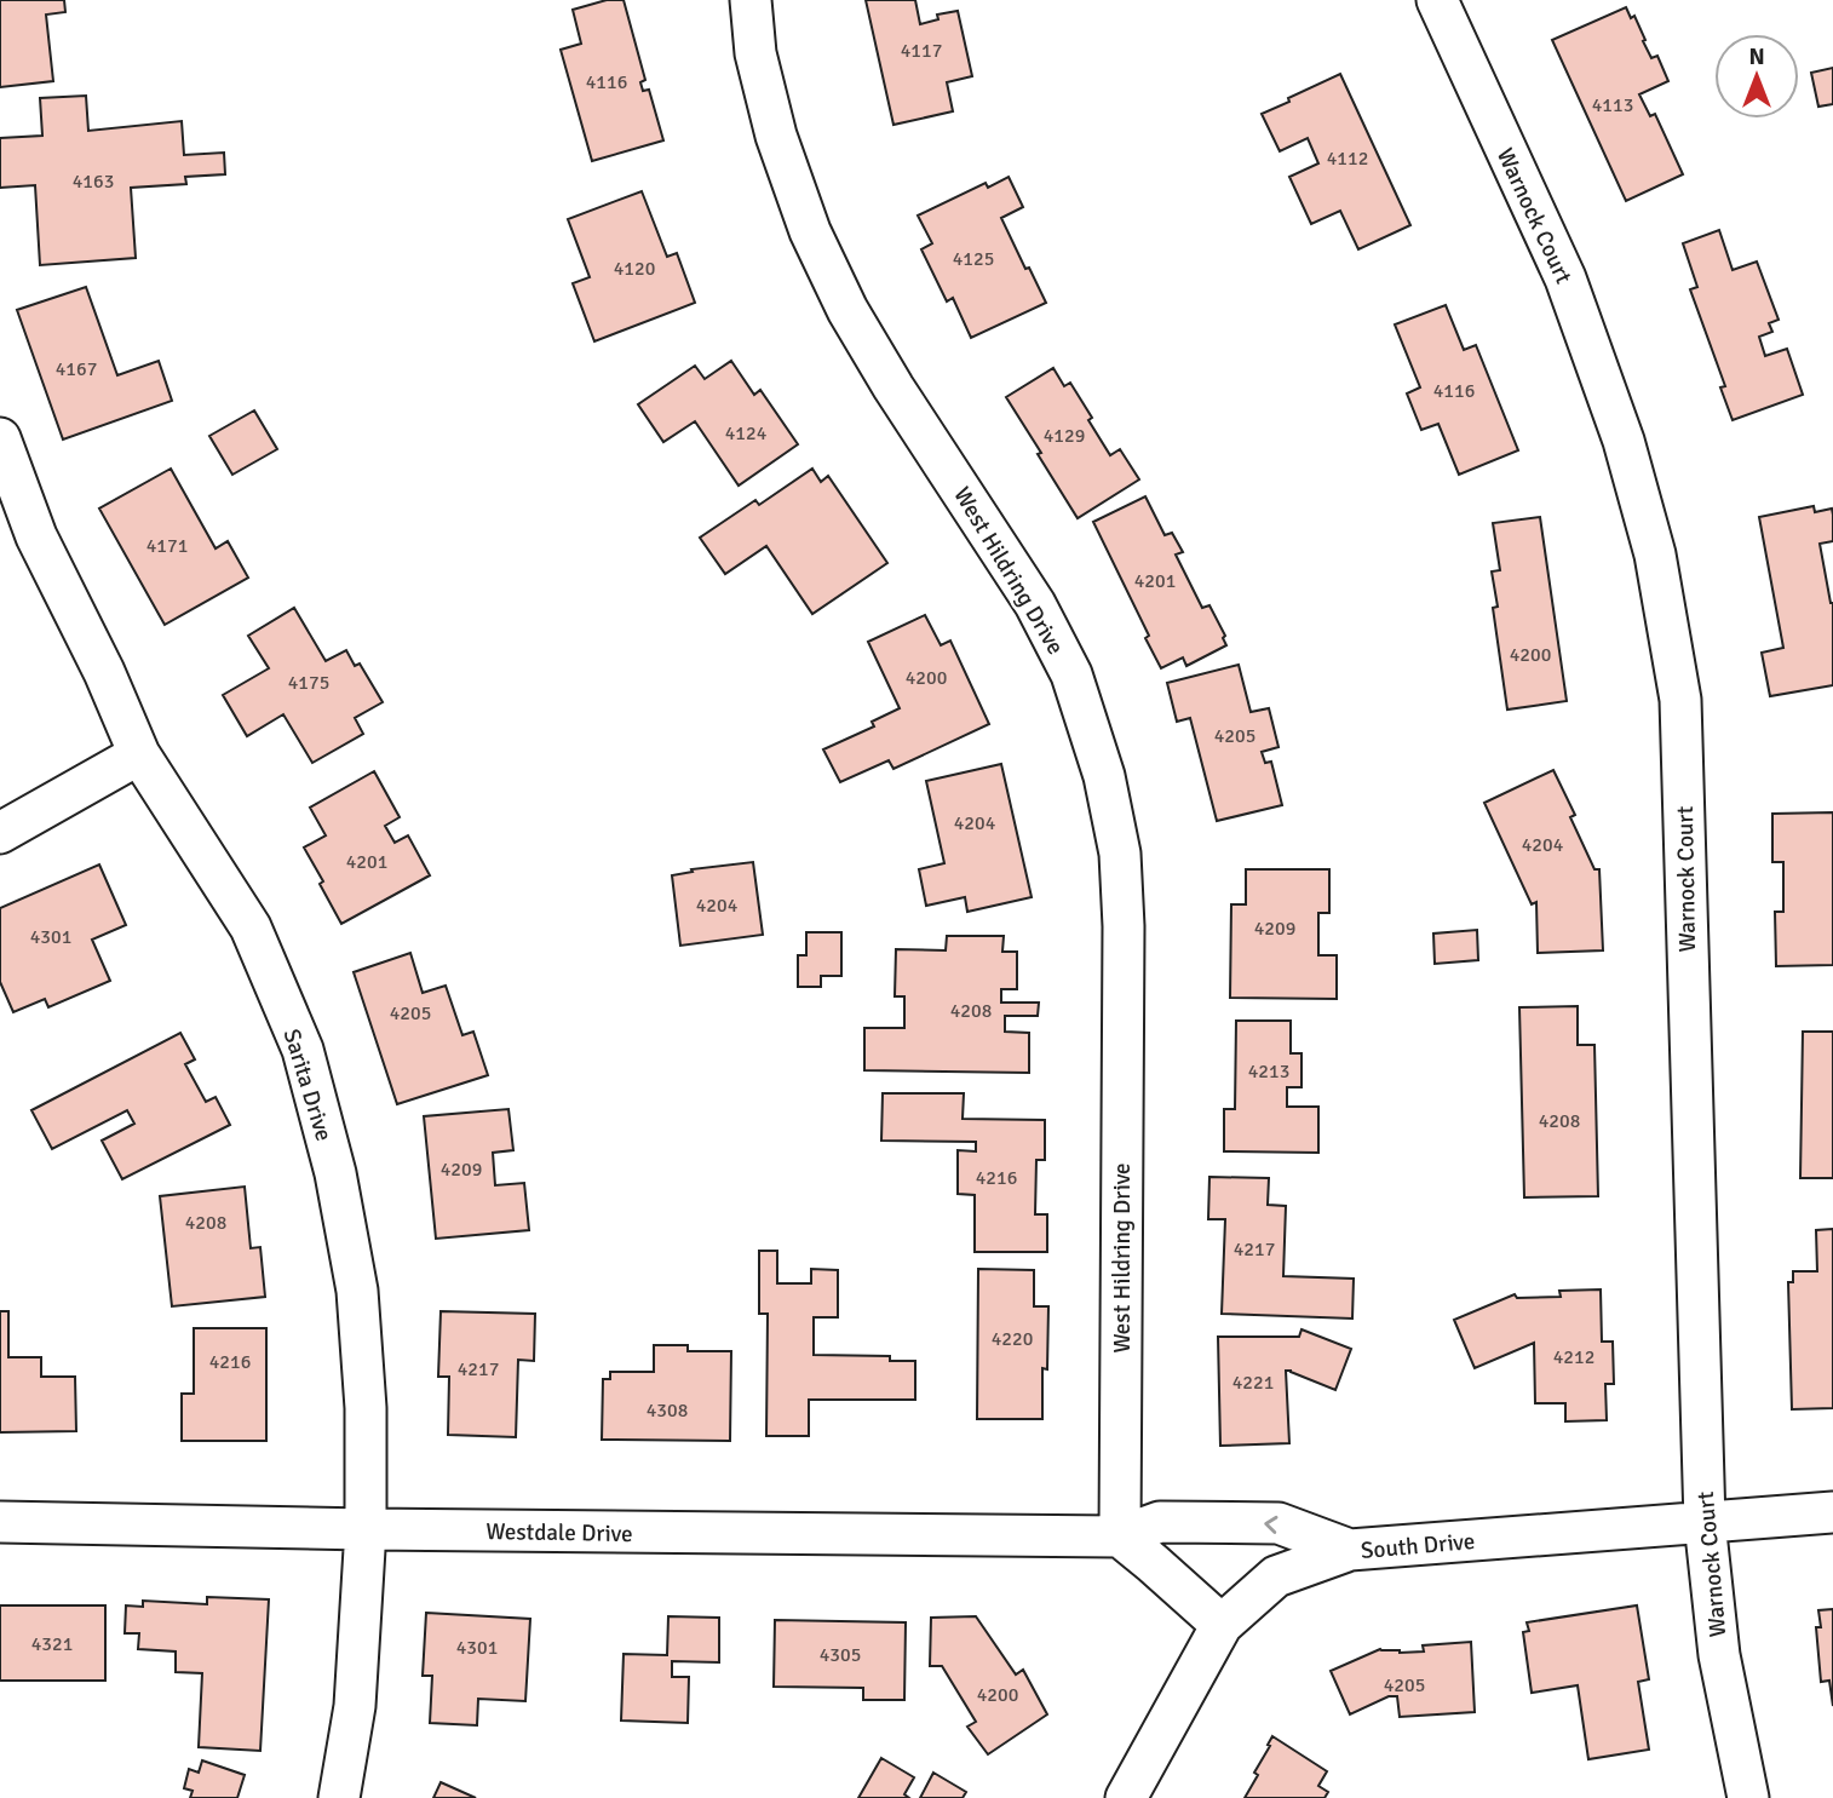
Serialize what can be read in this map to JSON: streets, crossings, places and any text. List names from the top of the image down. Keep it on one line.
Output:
{"streets":{"street":["Warnock Court","West Hildring Drive","Sarita Drive","Westdale Drive","South Drive"]},"crossings":[["Warnock Court","South Drive"],["West Hildring Drive","Westdale Drive"],["Sarita Drive","Westdale Drive"],["Westdale Drive","South Drive"]],"house_numbers":["4117","4116","4113","4112","4163","4125","4120","4167","4116","4124","4129","4171","4201","4200","4200","4175","4205","4204","4204","4201","4204","4209","4301","4208","4205","4213","4208","4209","4216","4208","4217","4220","4212","4216","4217","4221","4308","4321","4301","4305","4205","4200"],"north":"top"}
